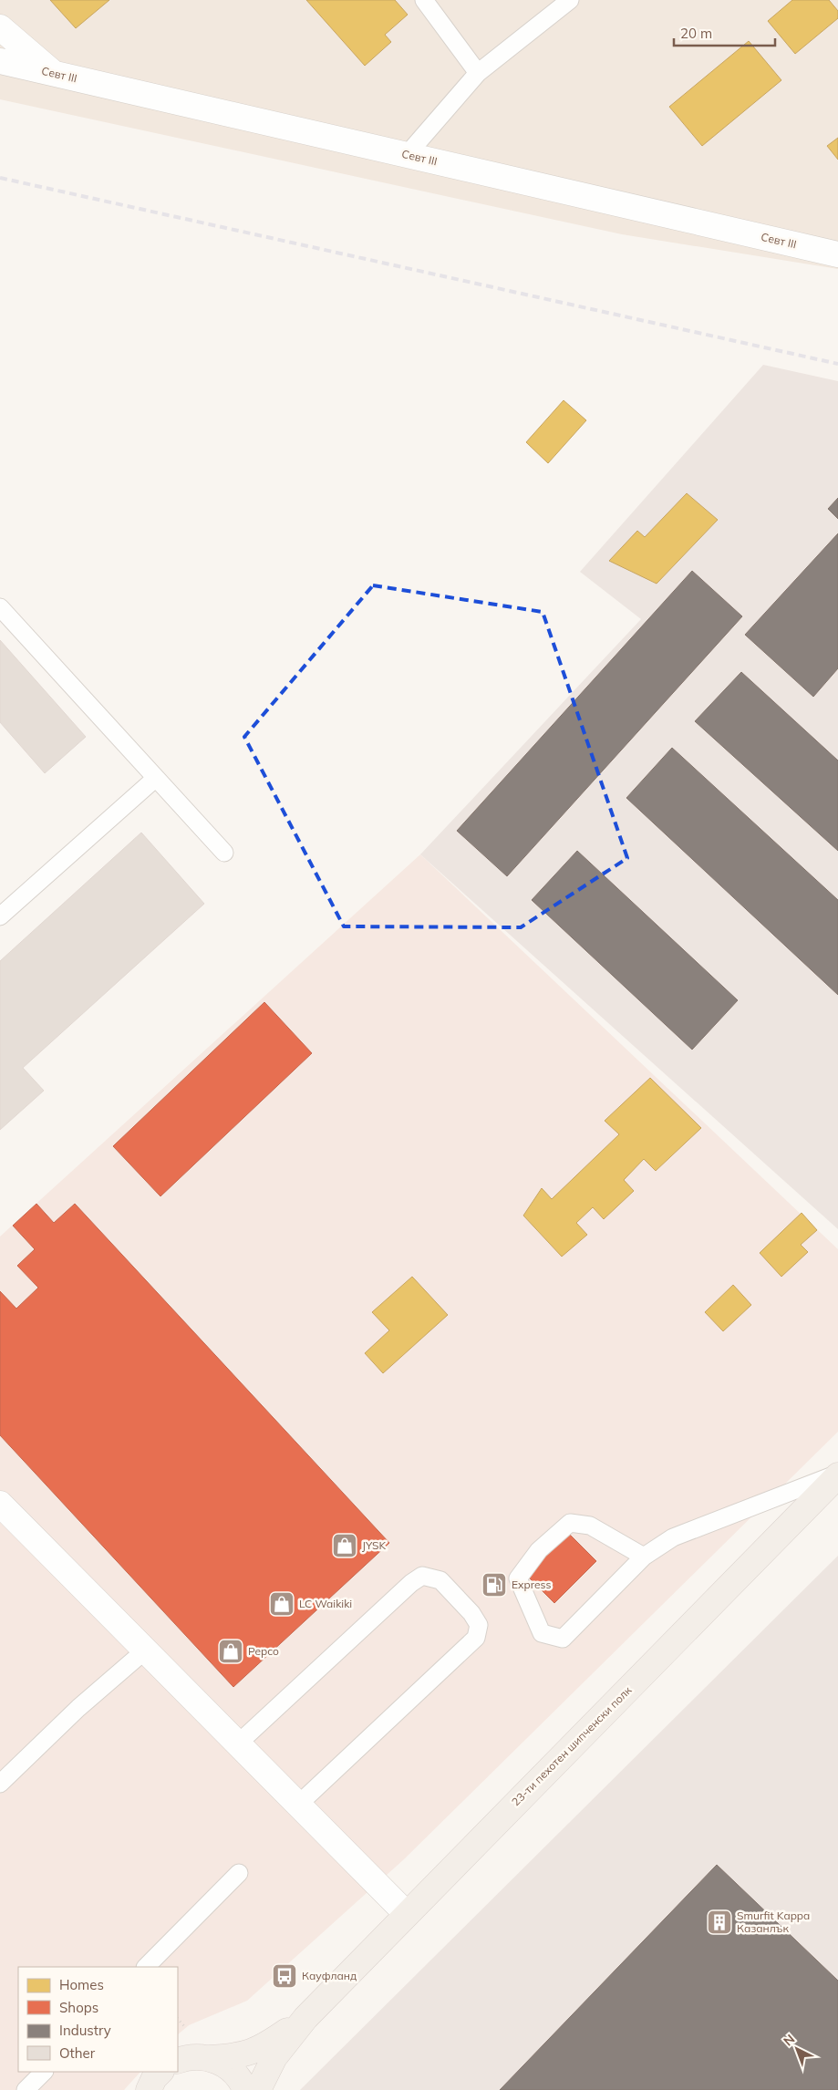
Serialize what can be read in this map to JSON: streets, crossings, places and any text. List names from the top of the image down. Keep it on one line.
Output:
{"streets":{"main road":["23-ти пехотен шипченски полк"],"street":["Севт III"]},"places":{"shop":["JYSK","LC Waikiki","Pepco"],"fuel station":["Express"],"building":["Smurfit Kappa Казанлък"],"bus stop":["Кауфланд"]},"legend":["Homes","Shops","Industry","Other"],"scale_bar":"20 m","north":"top left"}
